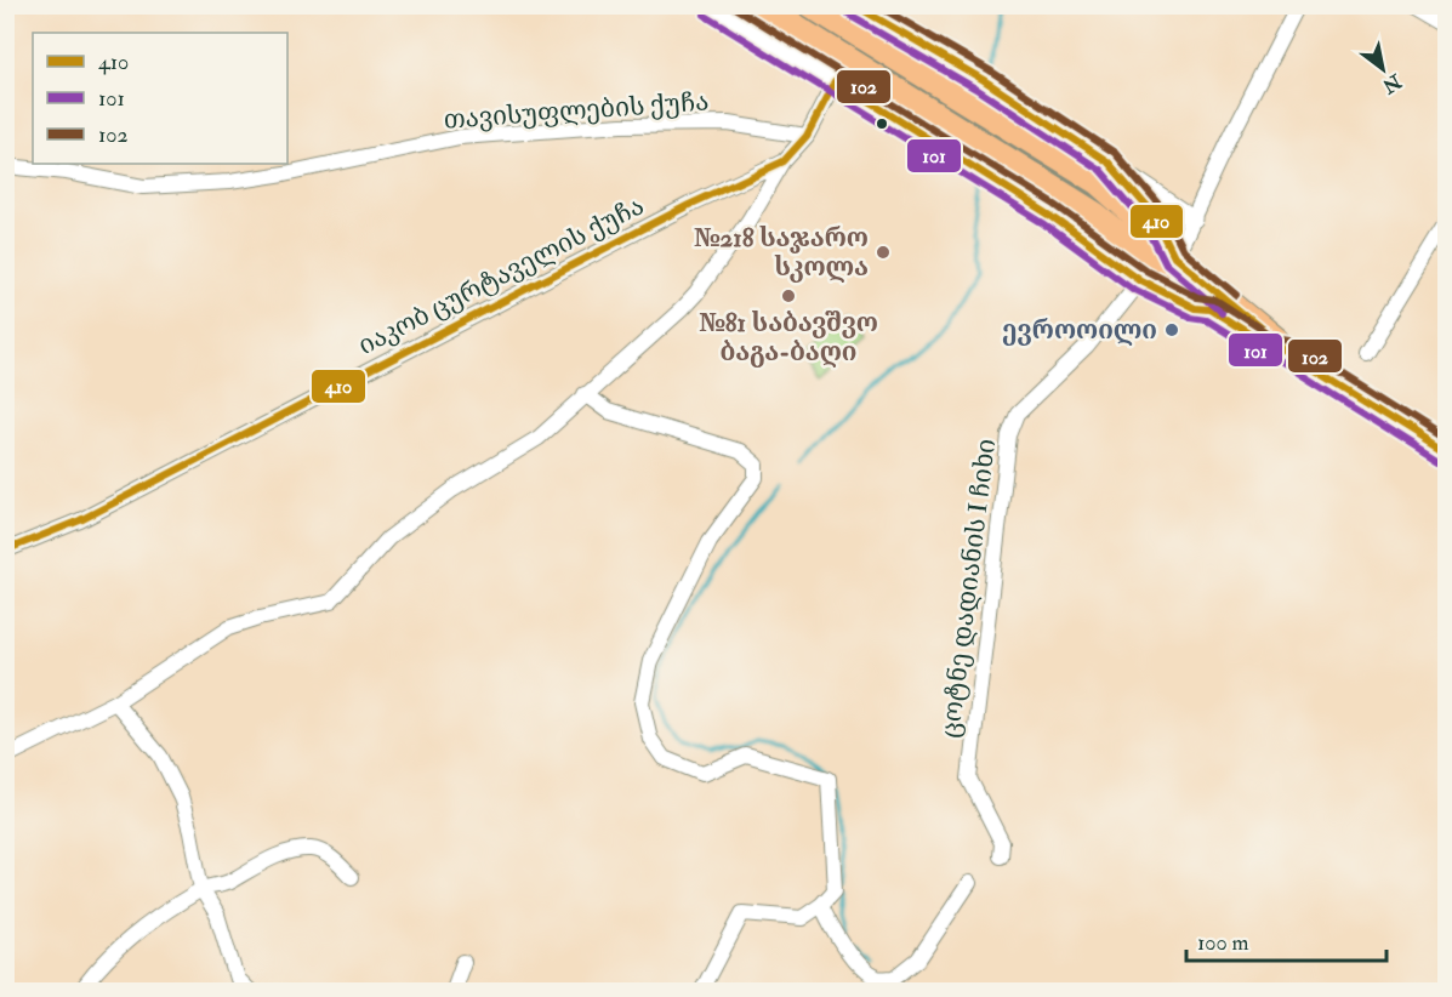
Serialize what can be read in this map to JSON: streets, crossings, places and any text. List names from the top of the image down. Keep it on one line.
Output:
{"streets":{"street":["თავისუფლების ქუჩა","იაკობ ცურტაველის ქუჩა","ცოტნე დადიანის I ჩიხი"]},"places":["№218 საჯარო სკოლა","№81 საბავშვო ბაგა-ბაღი","ევროოილი"],"lines":["transit line 410","transit line 102","transit line 101"],"legend":["410","101","102"],"scale_bar":"100 m","north":"bottom right"}
